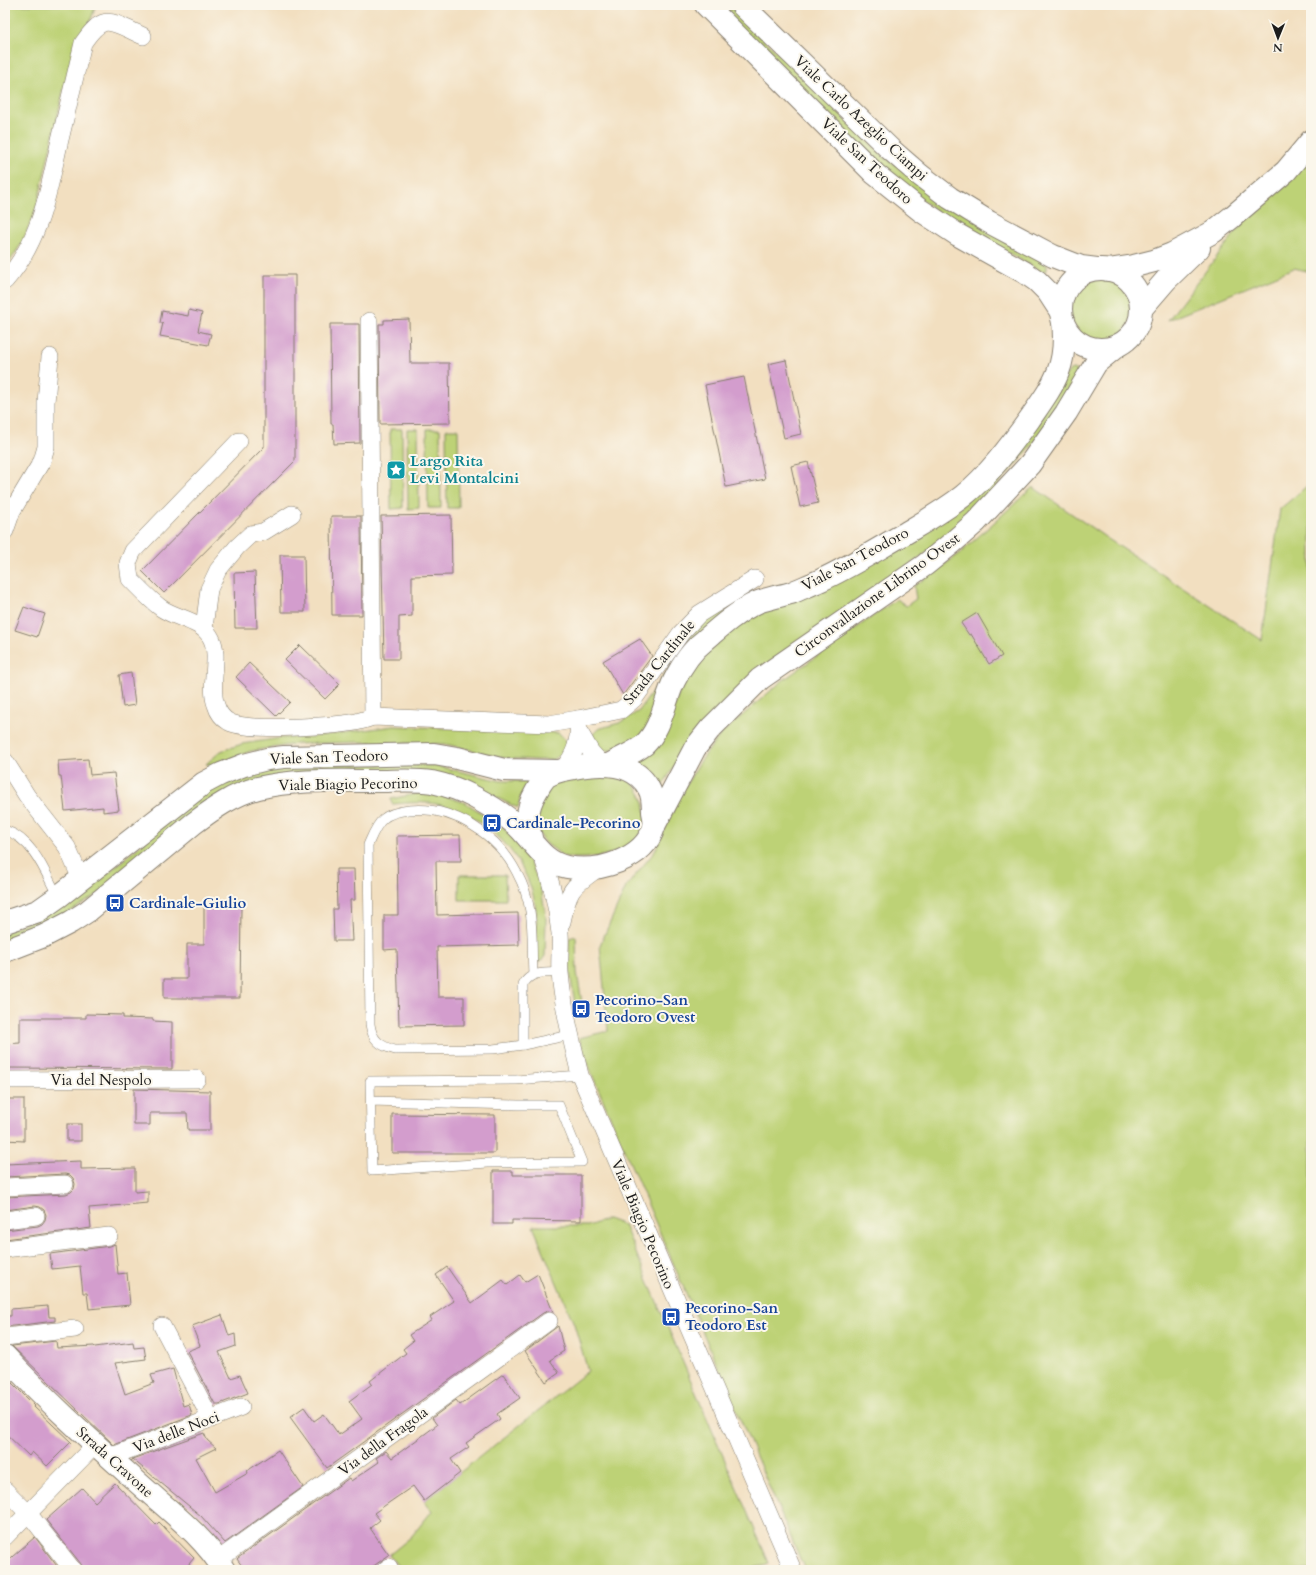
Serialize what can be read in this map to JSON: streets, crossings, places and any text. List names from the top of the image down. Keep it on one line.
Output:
{"streets":{"main road":["Viale Carlo Azeglio Ciampi","Viale San Teodoro","Circonvallazione Librino Ovest","Viale Biagio Pecorino","Strada Cravone"],"street":["Strada Cardinale","Via del Nespolo","Via delle Noci","Via della Fragola"]},"crossings":[["Viale Carlo Azeglio Ciampi","Viale San Teodoro"],["Viale Carlo Azeglio Ciampi","Circonvallazione Librino Ovest"],["Viale San Teodoro","Circonvallazione Librino Ovest"],["Viale San Teodoro","Viale Biagio Pecorino"],["Circonvallazione Librino Ovest","Viale Biagio Pecorino"],["Via delle Noci","Strada Cravone"],["Via della Fragola","Strada Cravone"]],"places":{"place":["Largo Rita Levi Montalcini"],"bus stop":["Cardinale-Pecorino","Cardinale-Giulio","Pecorino-San Teodoro Ovest","Pecorino-San Teodoro Est"]},"north":"bottom"}
